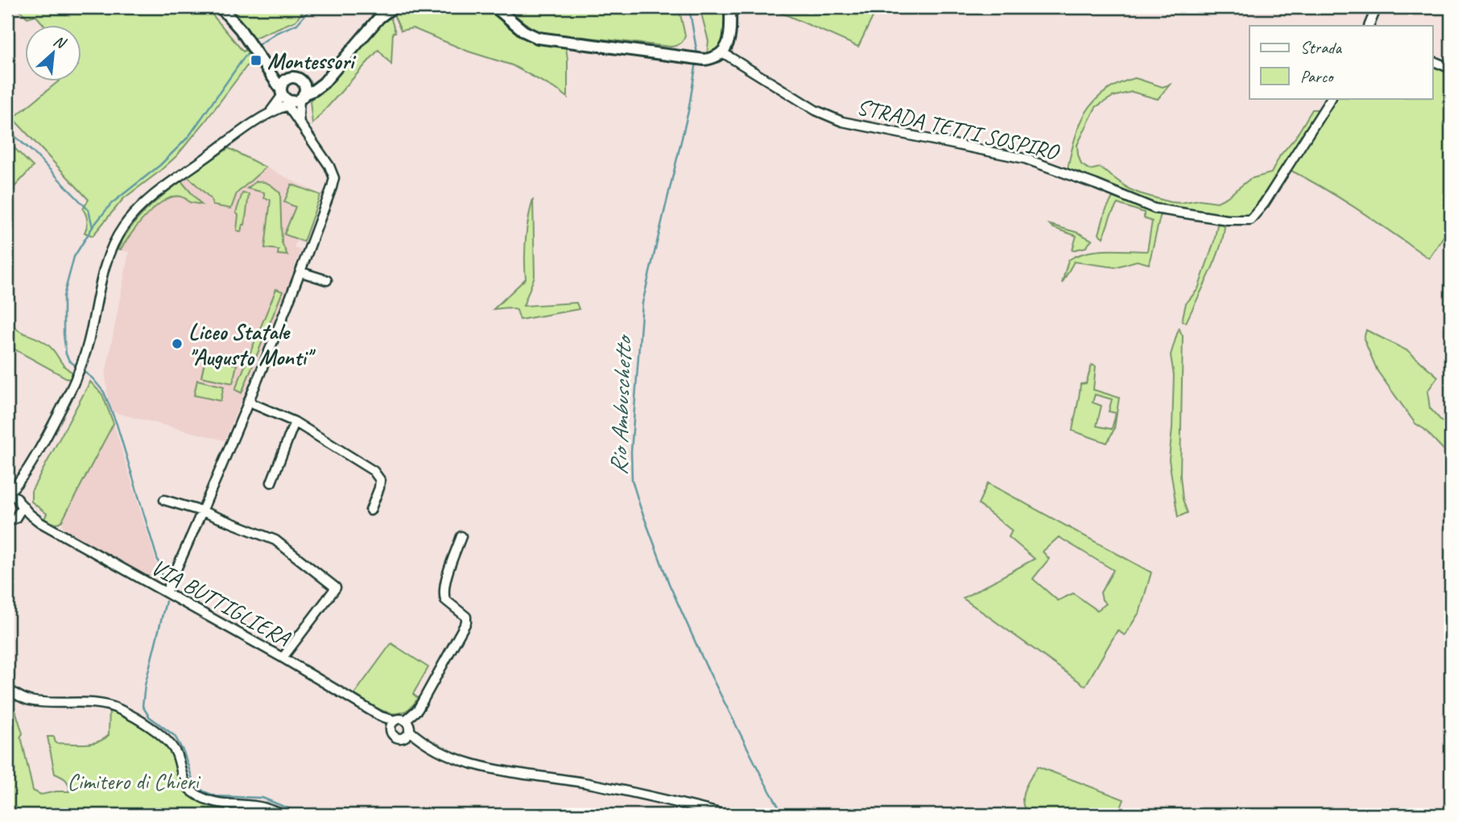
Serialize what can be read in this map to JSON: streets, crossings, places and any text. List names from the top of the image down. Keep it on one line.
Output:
{"streets":{"street":["STRADA TETTI SOSPIRO","VIA BUTTIGLIERA"]},"water":["Rio Ambuschetto"],"parks":["Cimitero di Chieri"],"places":{"transit":["Montessori"],"other":["Liceo Statale \"Augusto Monti\""]},"legend":["Strada","Parco"],"north":"top right"}
